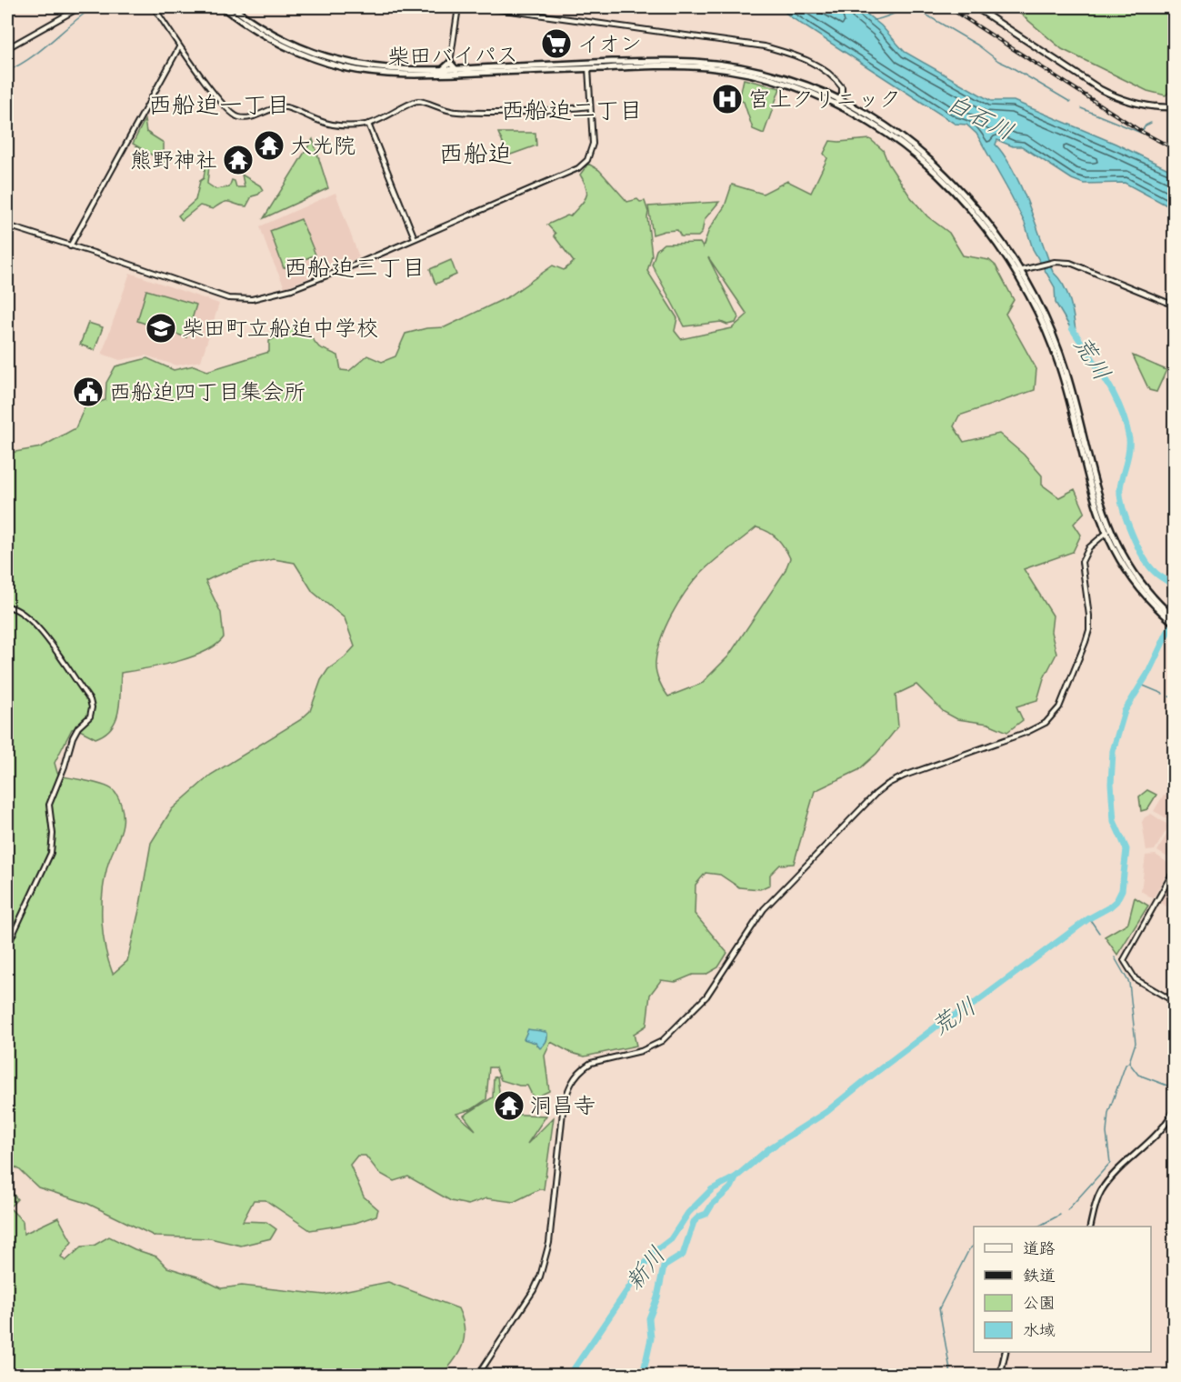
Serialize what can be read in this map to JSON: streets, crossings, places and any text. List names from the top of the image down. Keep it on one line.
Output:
{"streets":{"highway":["柴田バイパス"]},"districts":["西船迫一丁目","西船迫二丁目","西船迫","西船迫三丁目"],"water":["白石川","荒川","新川"],"places":{"supermarket":["イオン"],"hospital":["宮上クリニック"],"temple":["大光院","熊野神社","洞昌寺"],"school or university":["柴田町立船迫中学校"],"public building":["西船迫四丁目集会所"]},"legend":["道路","鉄道","公園","水域"]}
